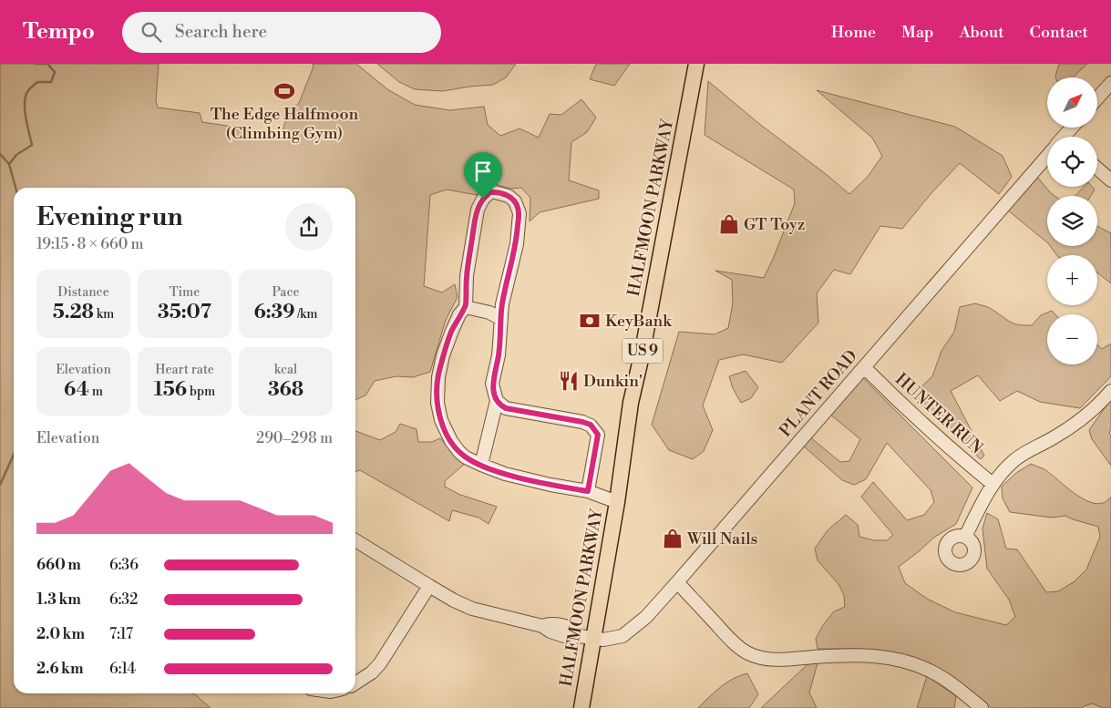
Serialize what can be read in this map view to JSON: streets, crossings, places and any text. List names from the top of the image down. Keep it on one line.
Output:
{"streets":{"main road":["HALFMOON PARKWAY","US 9"],"street":["PLANT ROAD","HUNTER RUN"]},"crossings":[["HALFMOON PARKWAY","PLANT ROAD"],["PLANT ROAD","HUNTER RUN"]],"places":{"sports":["The Edge Halfmoon (Climbing Gym)"],"shop":["GT Toyz","Will Nails"],"bank":["KeyBank"],"restaurant":["Dunkin'"]},"north":"top right","page":{"header":"Tempo","search":"Search here","nav":["Home","Map","About","Contact"],"map_buttons":["+","−"],"heading":["Evening run","19:15 · 8 × 660 m"],"stats":[["Distance","5.28 km"],["Time","35:07"],["Pace","6:39 /km"],["Elevation","64 m"],["Heart rate","156 bpm"],["kcal","368"]],"chart":["Elevation","290–298 m"],"list":[{"name":"660 m","note":"6:36"},{"name":"1.3 km","note":"6:32"},{"name":"2.0 km","note":"7:17"},{"name":"2.6 km","note":"6:14"}]}}
